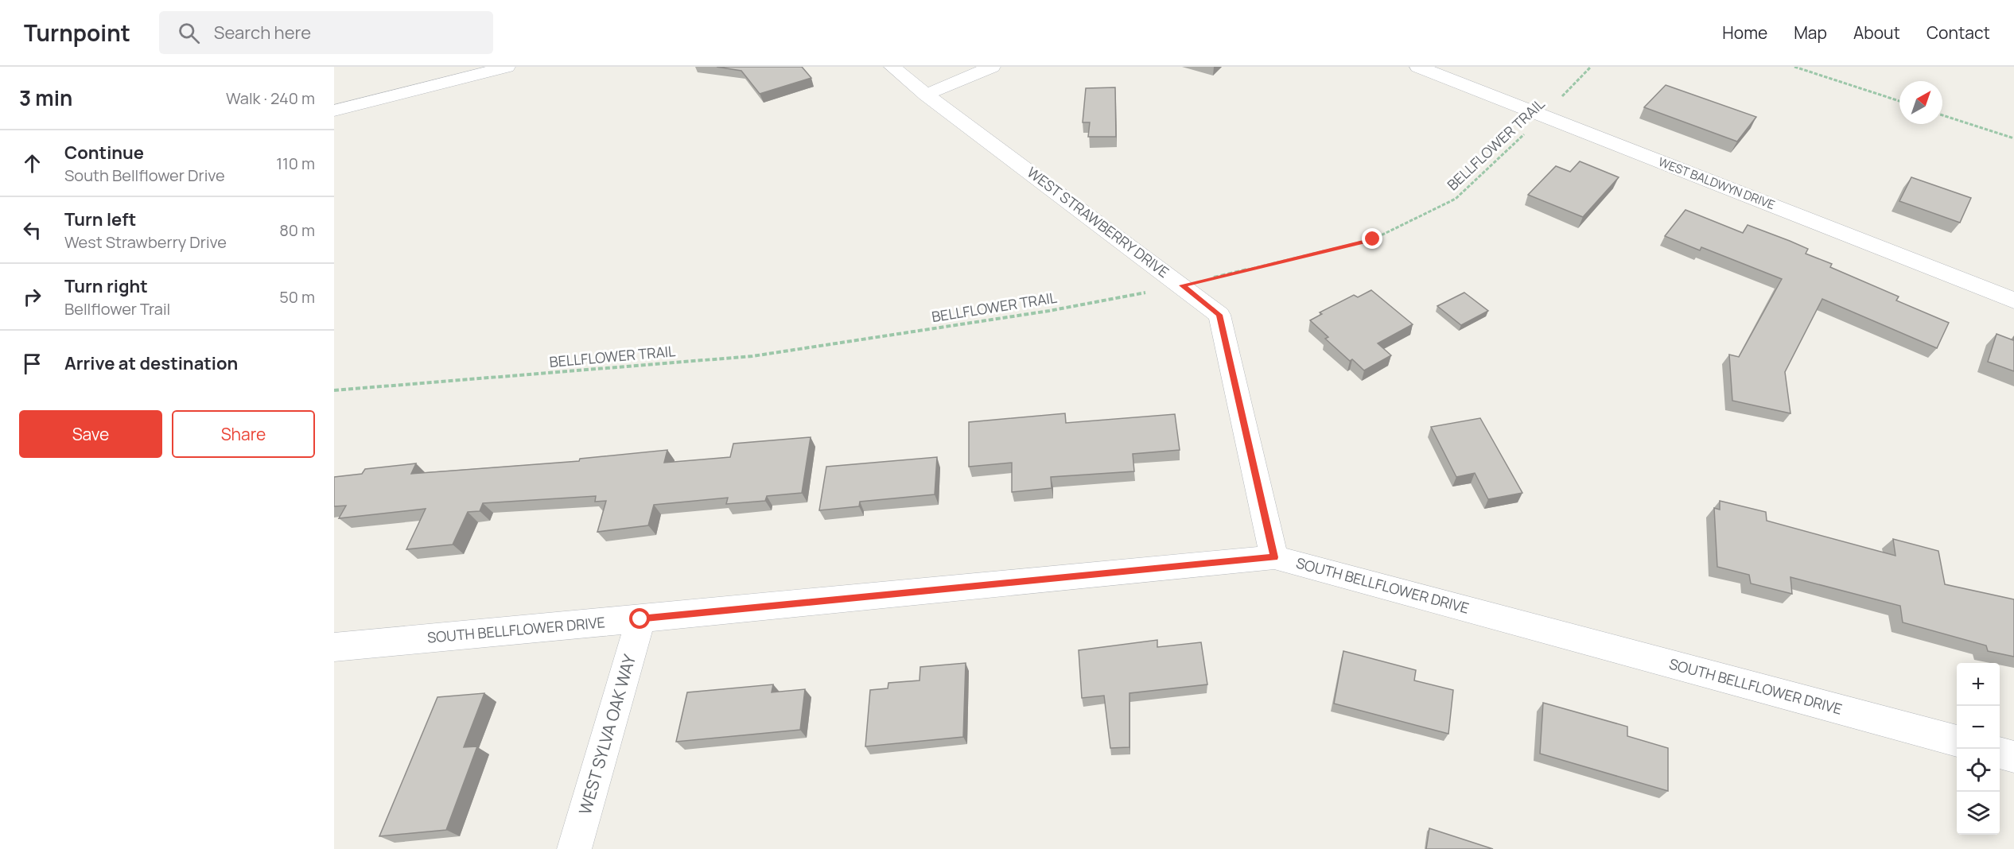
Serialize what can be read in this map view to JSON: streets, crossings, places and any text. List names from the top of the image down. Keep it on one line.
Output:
{"streets":{"street":["WEST BALDWYN DRIVE","WEST STRAWBERRY DRIVE","SOUTH BELLFLOWER DRIVE","WEST SYLVA OAK WAY"],"path":["BELLFLOWER TRAIL"]},"crossings":[["BELLFLOWER TRAIL","WEST BALDWYN DRIVE"],["BELLFLOWER TRAIL","WEST STRAWBERRY DRIVE"],["WEST STRAWBERRY DRIVE","SOUTH BELLFLOWER DRIVE"],["SOUTH BELLFLOWER DRIVE","WEST SYLVA OAK WAY"]],"north":"top right","page":{"header":"Turnpoint","search":"Search here","nav":["Home","Map","About","Contact"],"heading":["3 min","Walk · 240 m"],"list":[["Continue","South Bellflower Drive","110 m"],["Turn left","West Strawberry Drive","80 m"],["Turn right","Bellflower Trail","50 m"],"Arrive at destination"],"buttons":["Save","Share"],"map_buttons":["+","−"]}}
